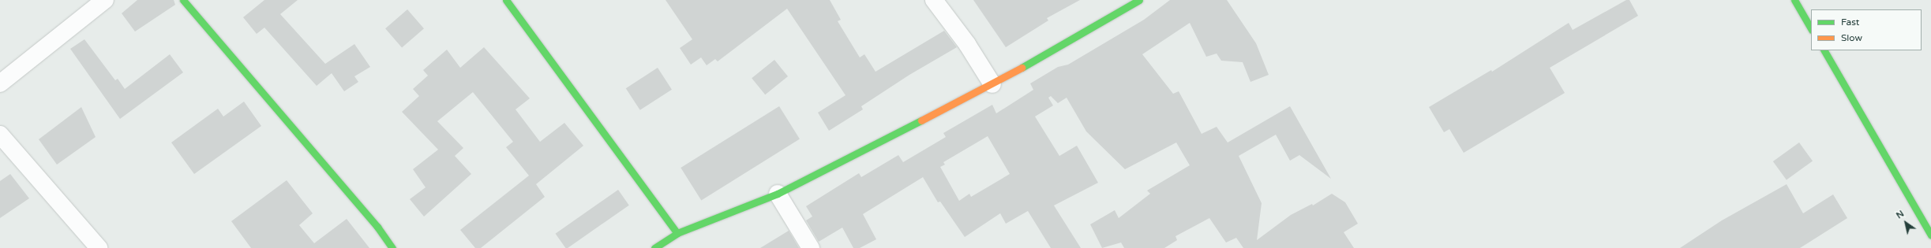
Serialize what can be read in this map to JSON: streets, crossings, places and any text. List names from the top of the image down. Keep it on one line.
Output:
{"legend":["Fast","Slow"],"north":"top left"}
